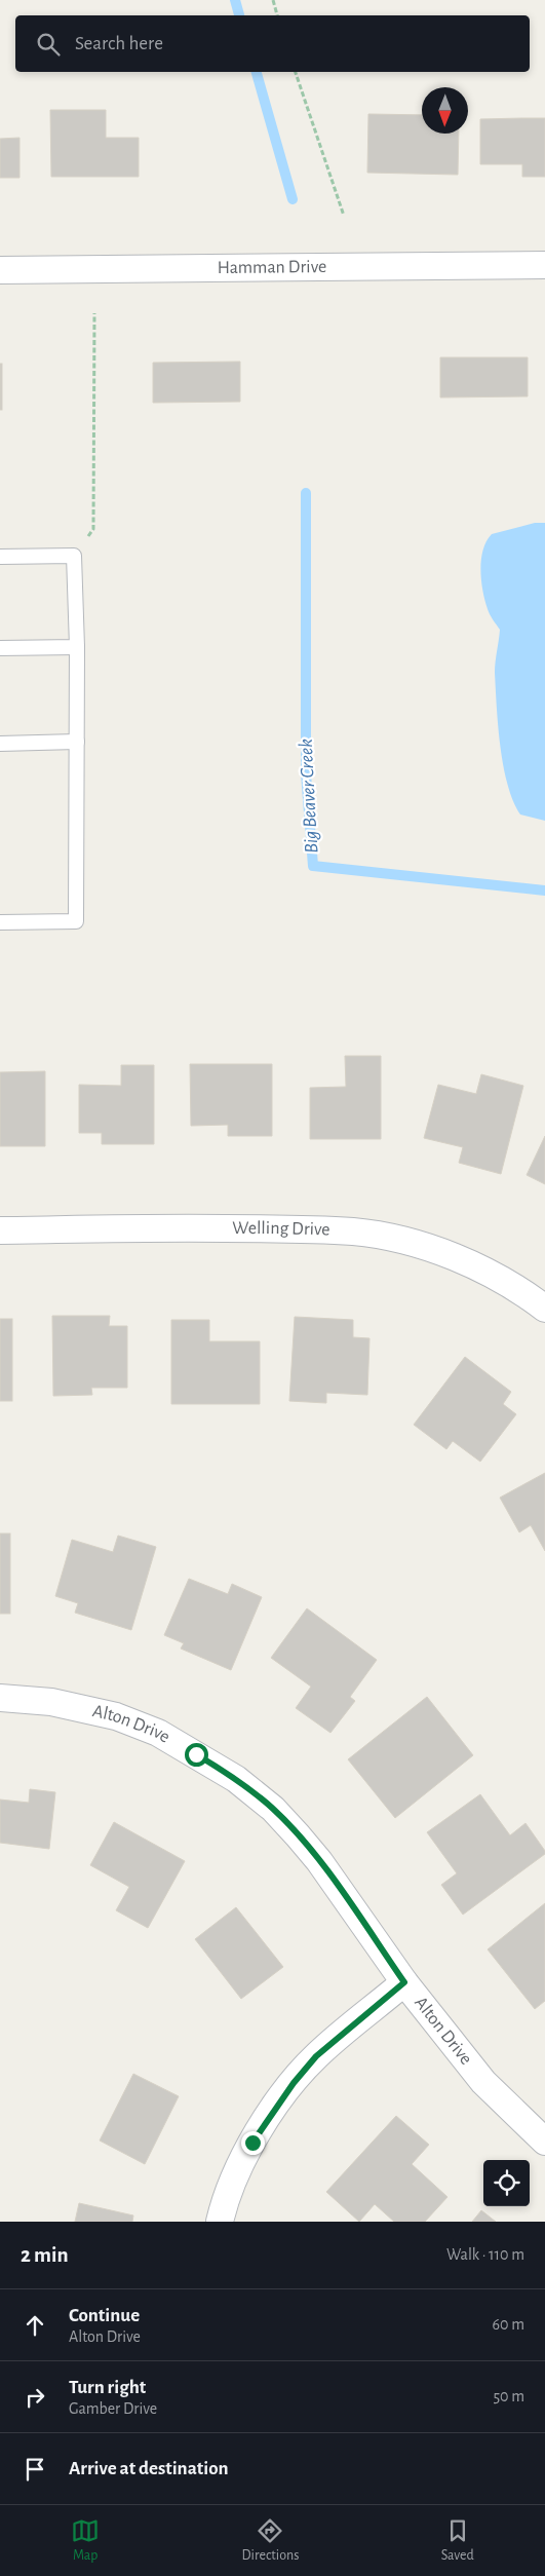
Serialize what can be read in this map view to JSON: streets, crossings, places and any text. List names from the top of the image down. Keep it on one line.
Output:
{"streets":{"street":["Hamman Drive","Welling Drive","Alton Drive"]},"water":["Big Beaver Creek"],"north":"bottom","page":{"search":"Search here","heading":["2 min","Walk · 110 m"],"list":[["Continue","Alton Drive","60 m"],["Turn right","Gamber Drive","50 m"],"Arrive at destination"],"nav":["Map","Directions","Saved"]}}
